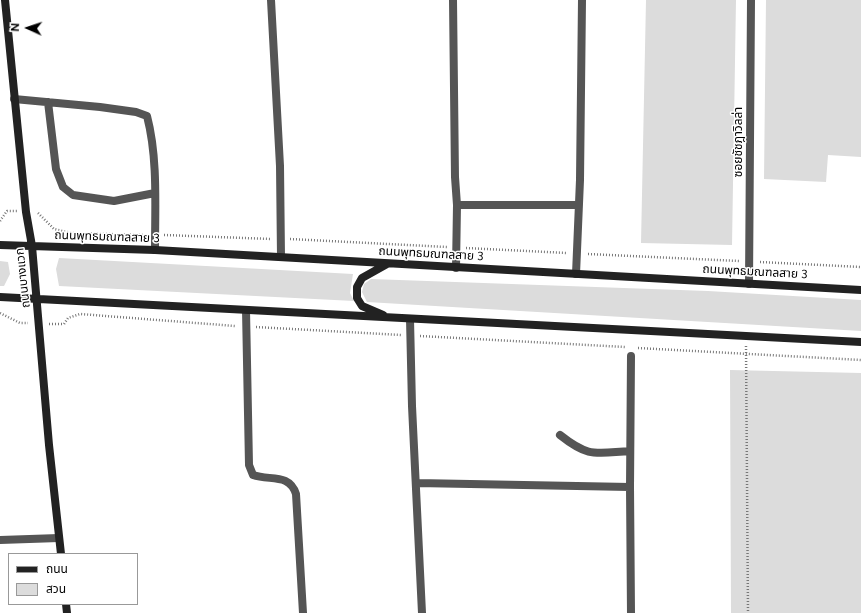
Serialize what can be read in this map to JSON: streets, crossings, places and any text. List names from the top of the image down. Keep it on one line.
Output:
{"streets":{"main road":["ถนนพุทธมณฑลสาย 3","ถนนบางแวก"],"street":["ซอยชัชฎาวิลล่า"]},"crossings":[["ซอยชัชฎาวิลล่า","ถนนพุทธมณฑลสาย 3"],["ถนนพุทธมณฑลสาย 3","ถนนบางแวก"]],"legend":["ถนน","สวน"],"north":"left"}
